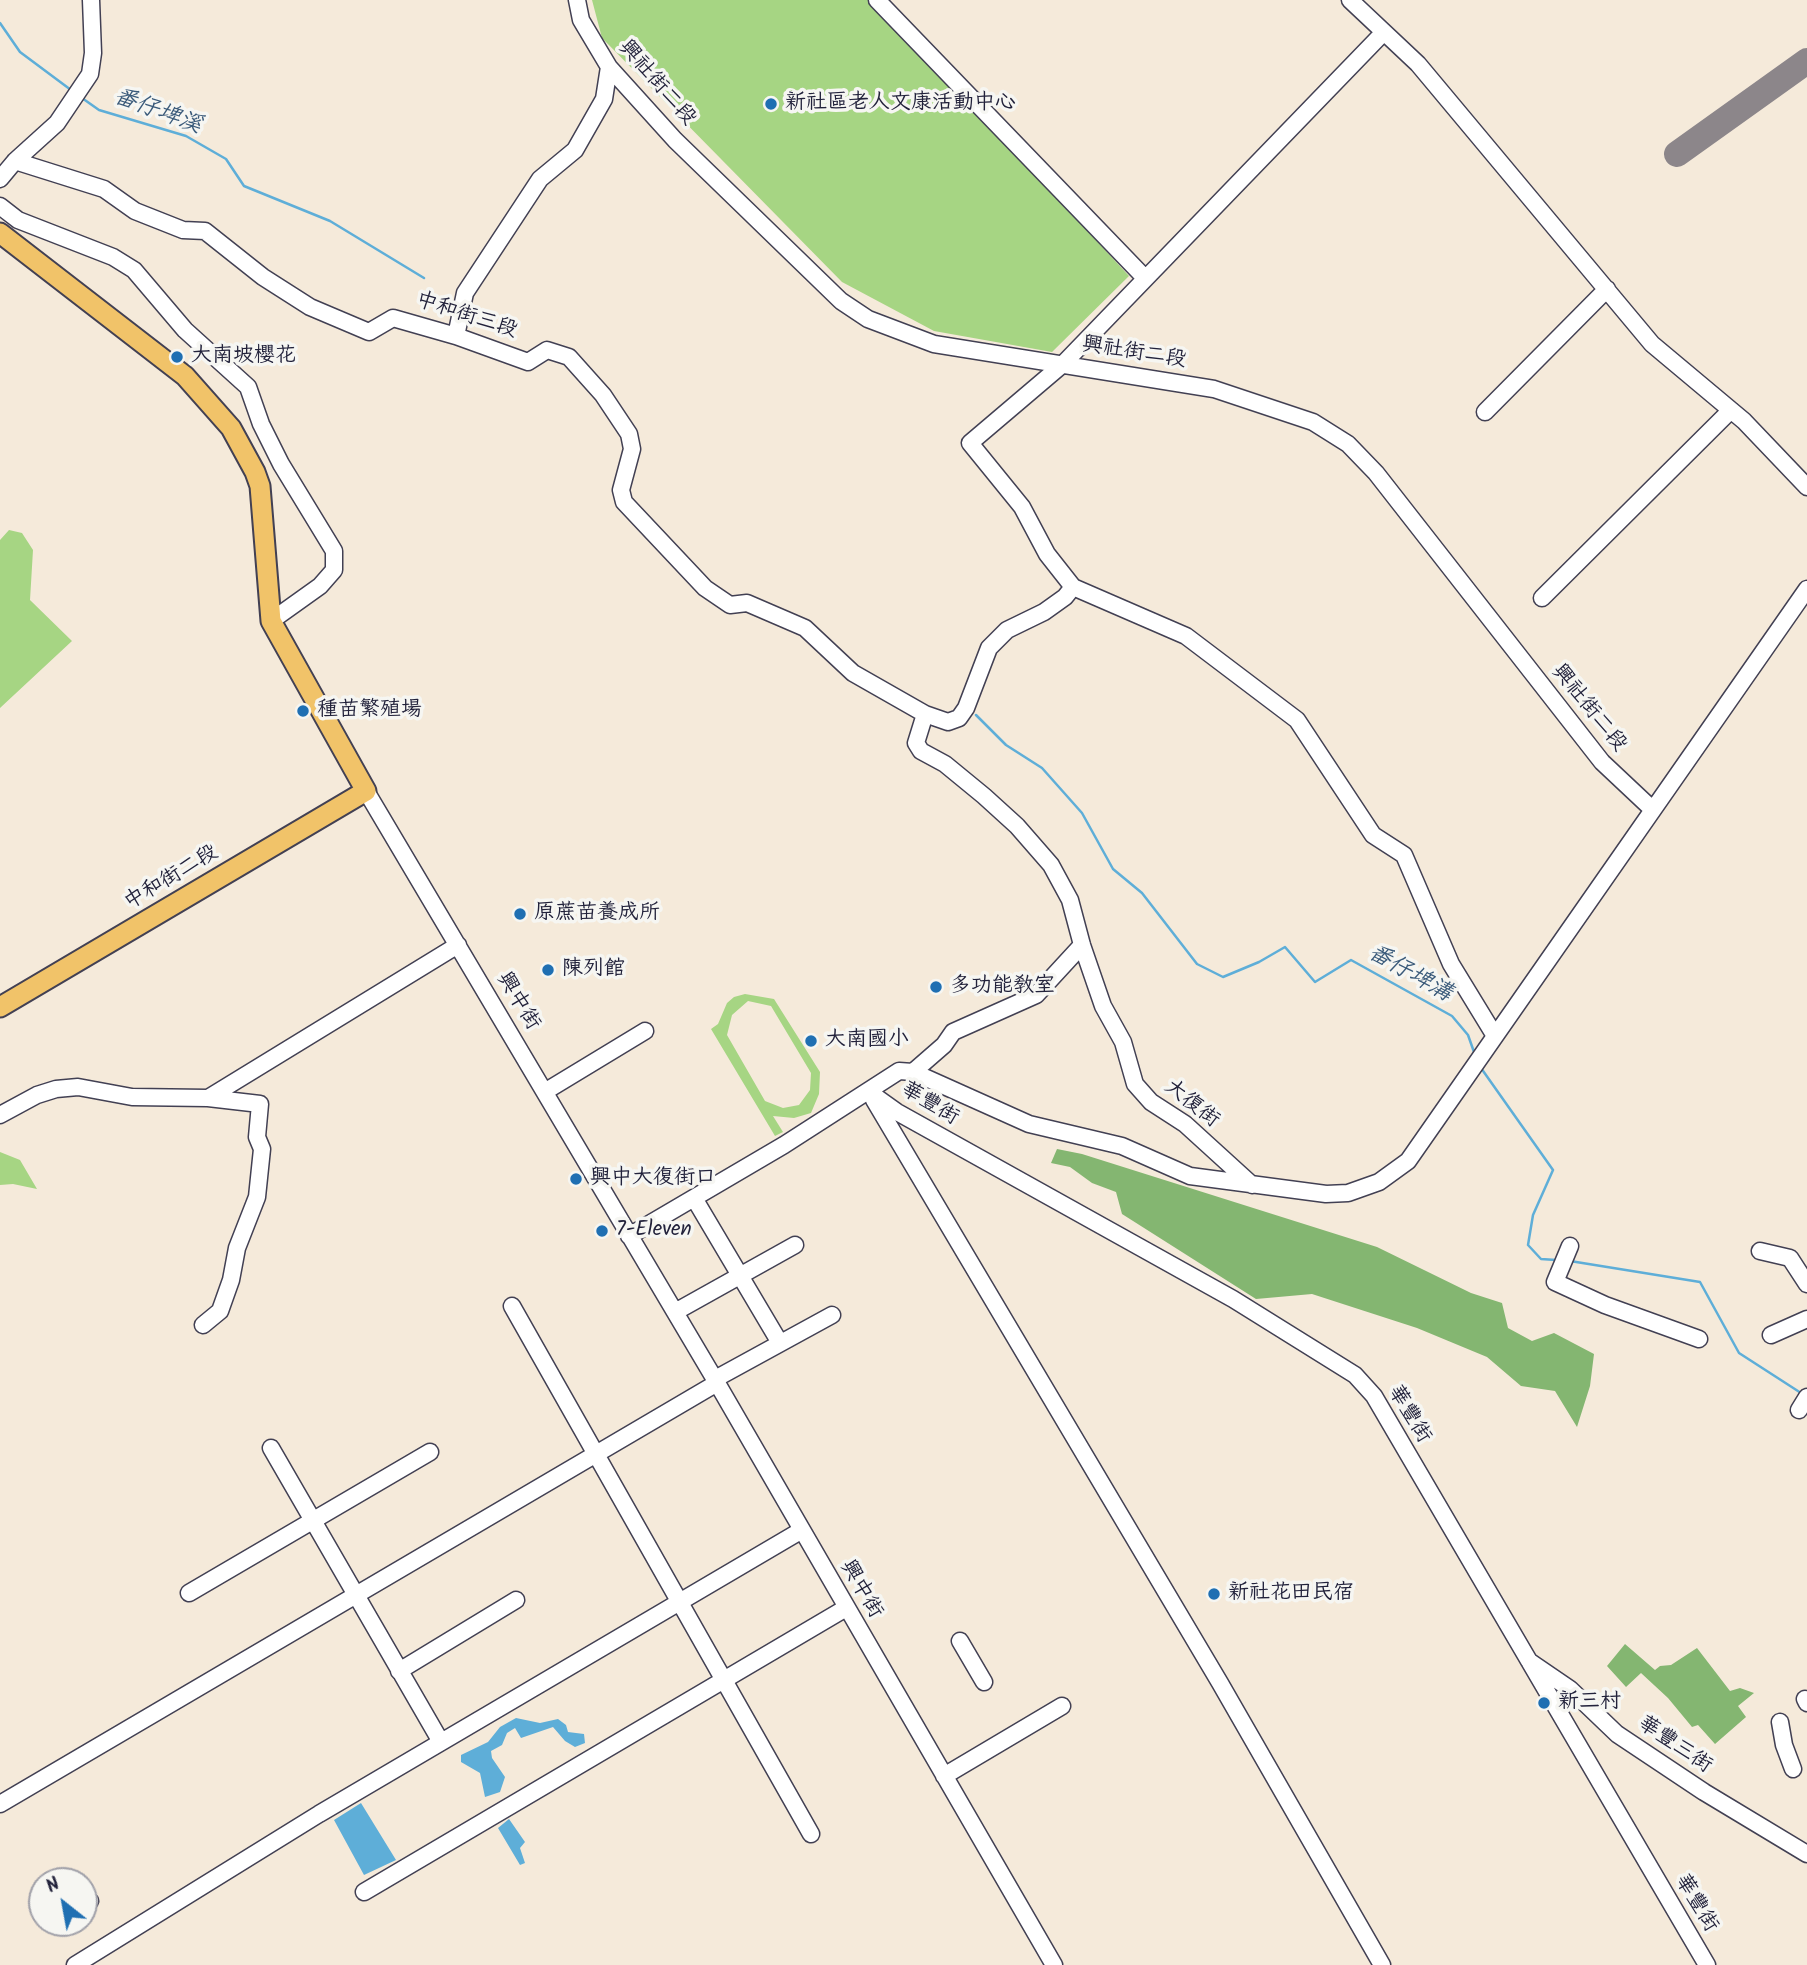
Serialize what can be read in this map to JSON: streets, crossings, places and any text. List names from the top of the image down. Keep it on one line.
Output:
{"streets":{"main road":["中和街二段"],"street":["興社街二段","中和街三段","興中街","華豐街","大復街","華豐三街"]},"crossings":[["中和街三段","大復街"],["中和街二段","興中街"],["華豐街","華豐三街"]],"water":["番仔埤溪","番仔埤溝"],"places":["新社區老人文康活動中心","大南坡櫻花","種苗繁殖場","原蔗苗養成所","陳列館","多功能教室","大南國小","興中大復街口","7-Eleven","新社花田民宿","新三村"],"north":"top left"}
